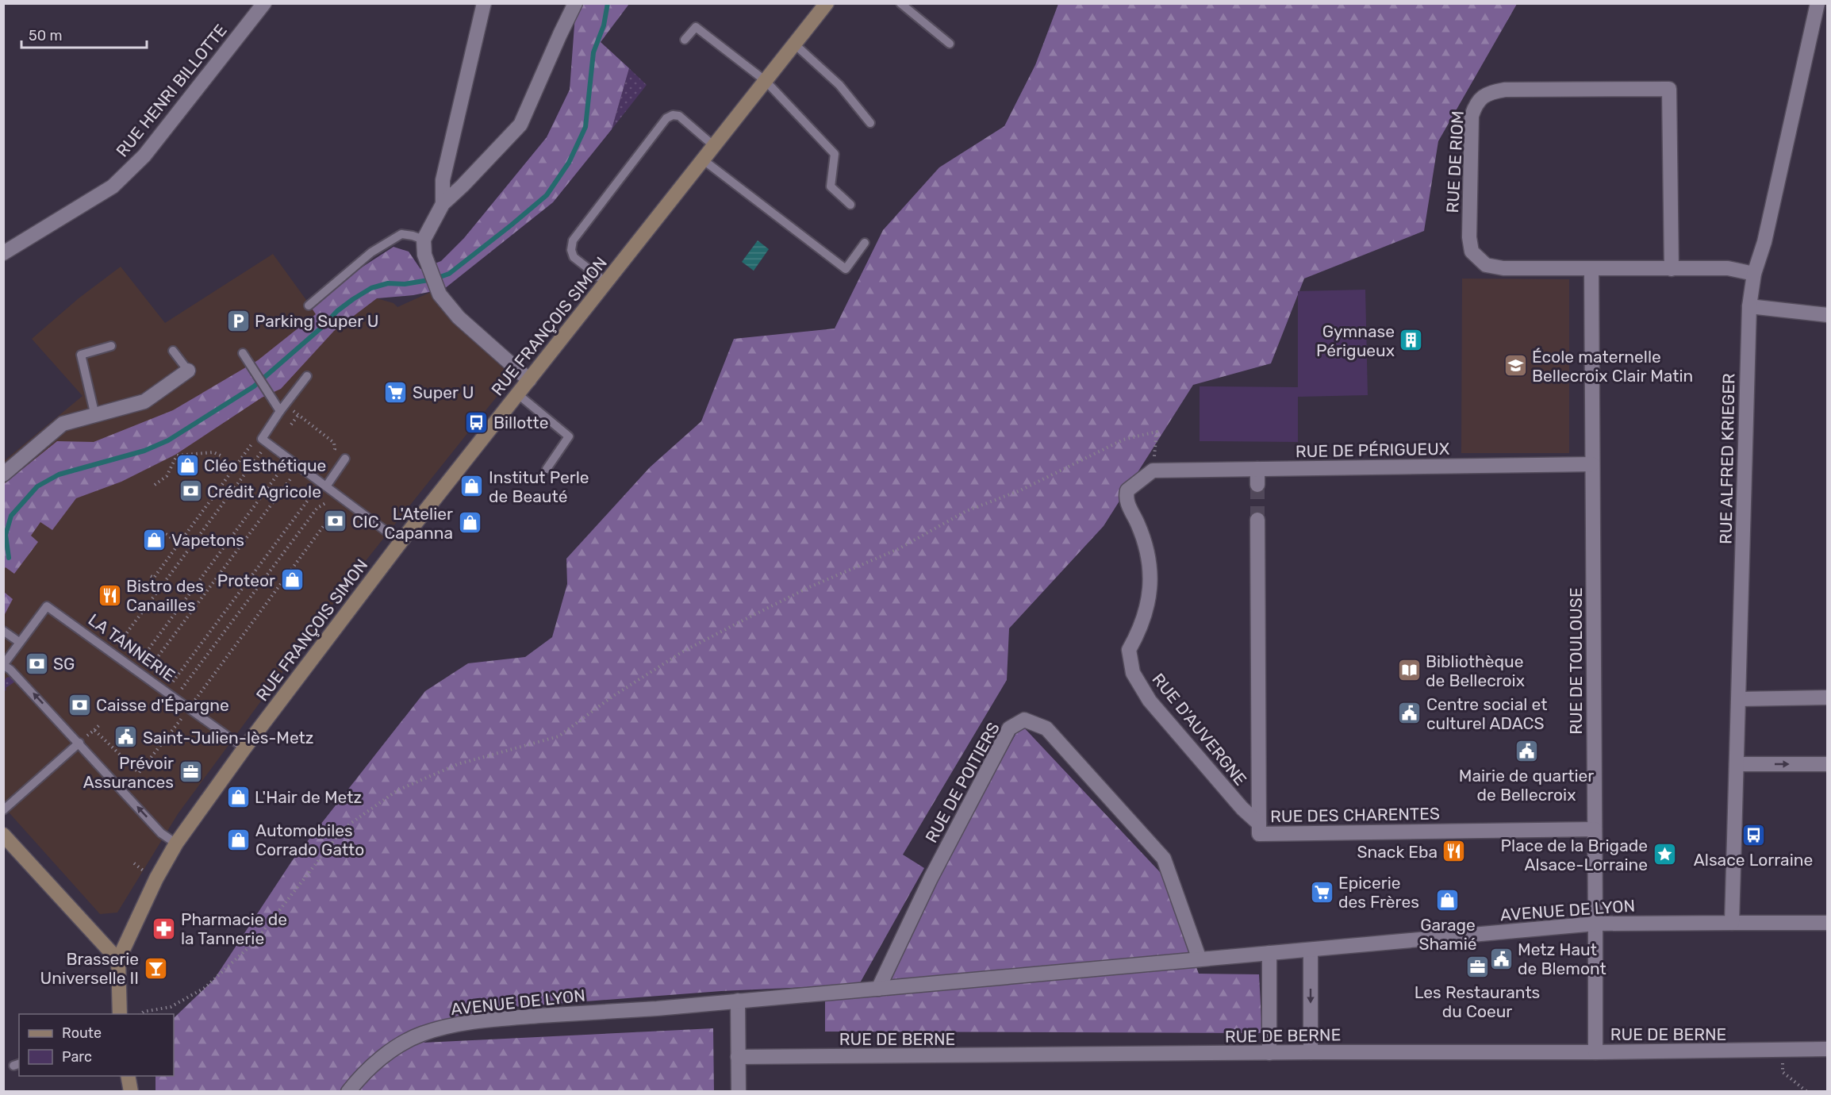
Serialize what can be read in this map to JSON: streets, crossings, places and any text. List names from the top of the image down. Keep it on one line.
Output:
{"streets":{"main road":["RUE FRANÇOIS SIMON"],"street":["RUE HENRI BILLOTTE","RUE DE RIOM","RUE DE PÉRIGUEUX","RUE ALFRED KRIEGER","RUE DE TOULOUSE","RUE D'AUVERGNE","RUE DE POITIERS","RUE DES CHARENTES","AVENUE DE LYON","RUE DE BERNE"],"lane":["LA TANNERIE"]},"crossings":[["RUE DE RIOM","RUE ALFRED KRIEGER"],["RUE DE RIOM","RUE DE TOULOUSE"],["RUE FRANÇOIS SIMON","LA TANNERIE"],["RUE DE PÉRIGUEUX","RUE DE TOULOUSE"],["RUE DE PÉRIGUEUX","RUE D'AUVERGNE"],["RUE ALFRED KRIEGER","AVENUE DE LYON"],["RUE DE TOULOUSE","RUE DES CHARENTES"],["RUE DE TOULOUSE","AVENUE DE LYON"],["RUE DE TOULOUSE","RUE DE BERNE"],["RUE D'AUVERGNE","RUE DES CHARENTES"],["RUE DE POITIERS","AVENUE DE LYON"]],"places":{"parking":["Parking Super U"],"building":["Gymnase Périgueux"],"school or university":["École maternelle Bellecroix Clair Matin"],"supermarket":["Super U","Epicerie des Frères"],"bus stop":["Billotte","Alsace Lorraine"],"shop":["Cléo Esthétique","Institut Perle de Beauté","L'Atelier Capanna","Vapetons","Proteor","L'Hair de Metz","Automobiles Corrado Gatto","Garage Shamié"],"bank":["Crédit Agricole","CIC","SG","Caisse d'Épargne"],"restaurant":["Bistro des Canailles","Snack Eba"],"library":["Bibliothèque de Bellecroix"],"public building":["Centre social et culturel ADACS","Saint-Julien-lès-Metz","Mairie de quartier de Bellecroix","Metz Haut de Blemont"],"office":["Prévoir Assurances","Les Restaurants du Coeur"],"place":["Place de la Brigade Alsace-Lorraine"],"pharmacy":["Pharmacie de la Tannerie"],"bar":["Brasserie Universelle II"]},"legend":["Route","Parc"],"scale_bar":"50 m"}
